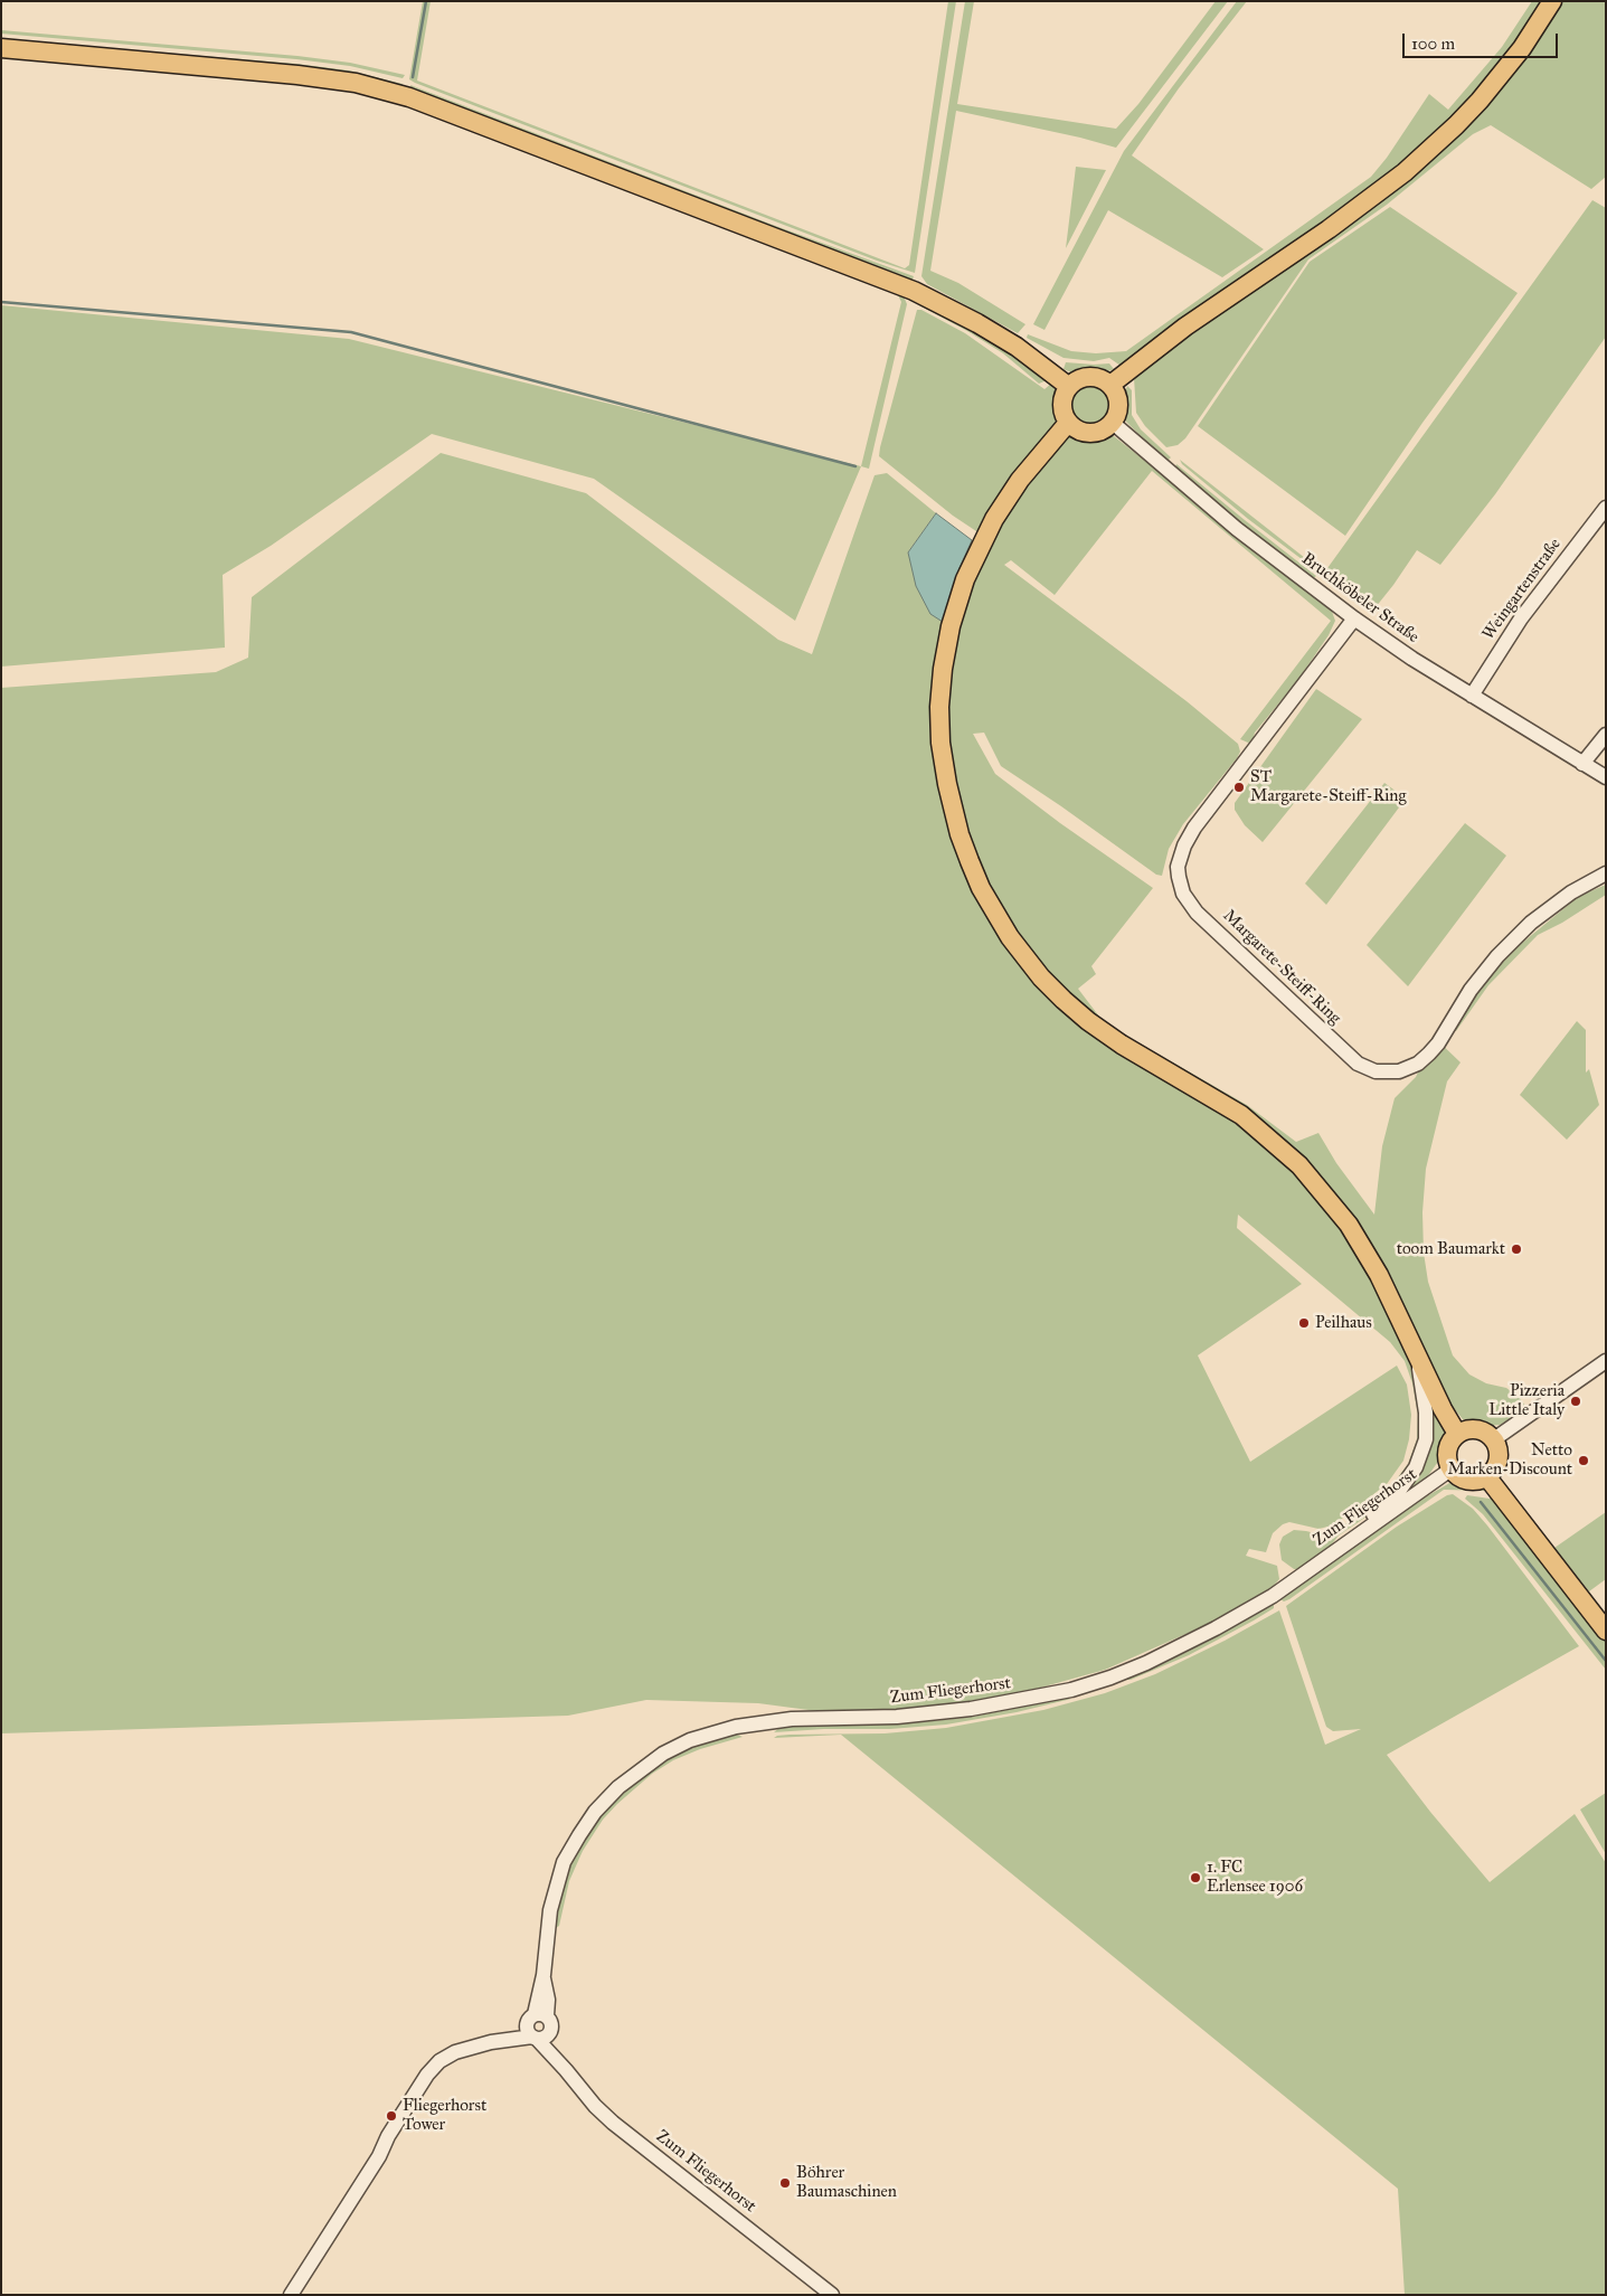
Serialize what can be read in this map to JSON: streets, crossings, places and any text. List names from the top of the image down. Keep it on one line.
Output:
{"streets":{"street":["Weingartenstraße","Bruchköbeler Straße","Margarete-Steiff-Ring","Zum Fliegerhorst"]},"crossings":[["Weingartenstraße","Bruchköbeler Straße"],["Bruchköbeler Straße","Margarete-Steiff-Ring"]],"places":["ST Margarete-Steiff-Ring","toom Baumarkt","Peilhaus","Pizzeria Little Italy","Netto Marken-Discount","1. FC Erlensee 1906","Fliegerhorst Tower","Böhrer Baumaschinen"],"scale_bar":"100 m"}
